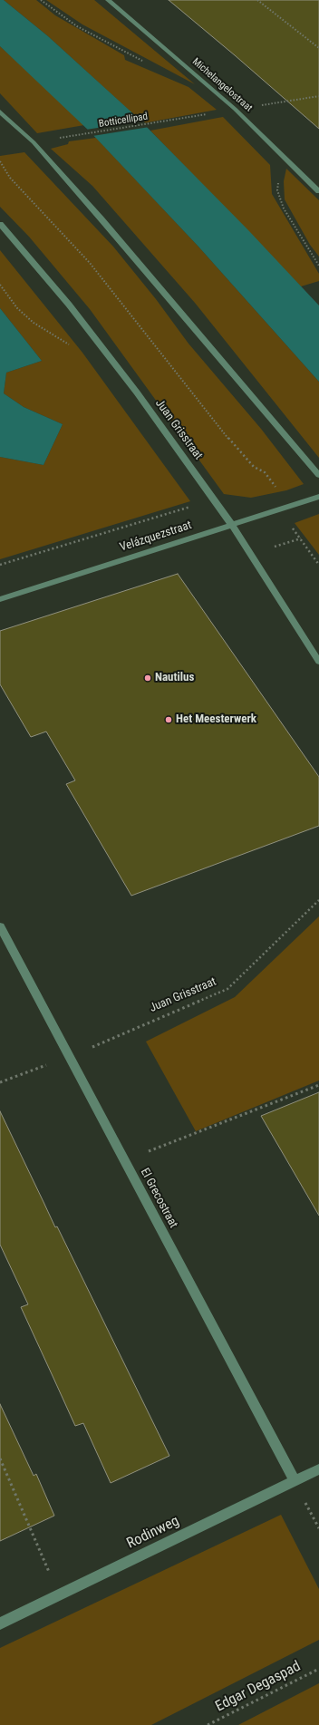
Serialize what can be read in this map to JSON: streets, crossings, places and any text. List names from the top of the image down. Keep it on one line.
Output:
{"streets":{"street":["Michelangelostraat","Juan Grisstraat","Velázquezstraat","El Grecostraat","Rodinweg"],"path":["Botticellipad","Edgar Degaspad"]},"crossings":[["Juan Grisstraat","Velázquezstraat"],["Juan Grisstraat","El Grecostraat"],["El Grecostraat","Rodinweg"]],"places":["Nautilus","Het Meesterwerk"]}
